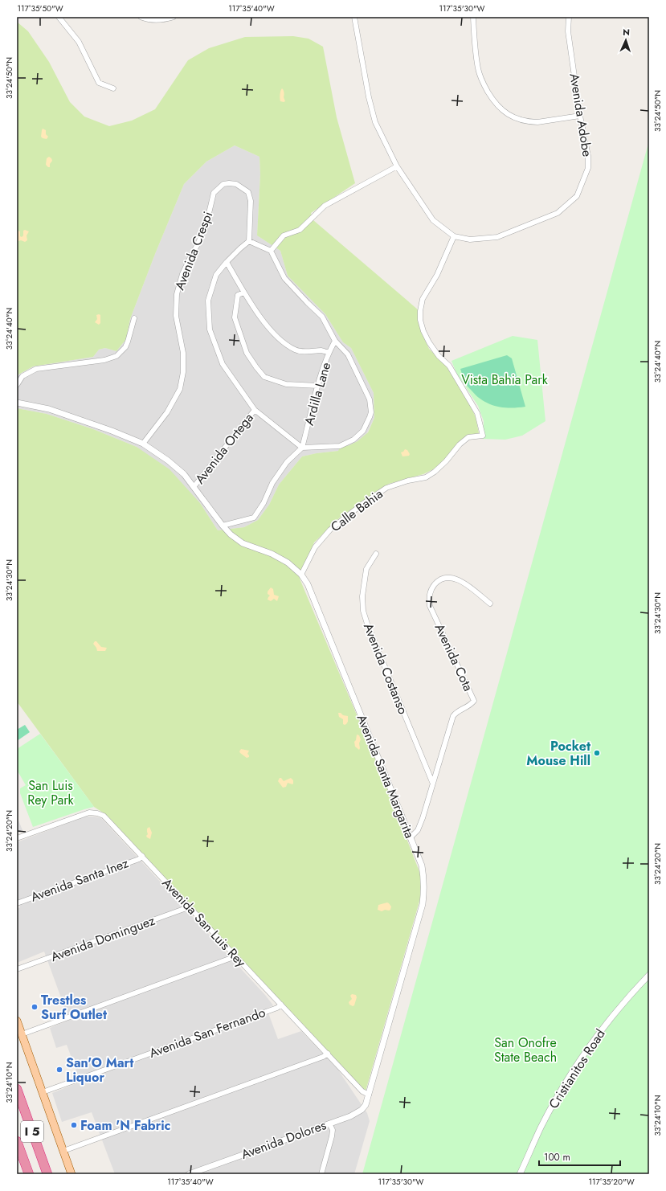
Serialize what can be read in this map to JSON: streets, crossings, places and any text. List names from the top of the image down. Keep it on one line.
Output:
{"streets":{"highway":["I 5"],"street":["Avenida Adobe","Avenida Crespi","Ardilla Lane","Avenida Ortega","Calle Bahia","Avenida Cota","Avenida Costanso","Avenida Santa Margarita","Avenida Santa Inez","Avenida San Luis Rey","Avenida Dominguez","Avenida San Fernando","Cristianitos Road","Avenida Dolores"]},"crossings":[["Avenida Adobe","Calle Bahia"],["Avenida Crespi","Avenida Santa Margarita"],["Avenida Ortega","Avenida Santa Margarita"],["Calle Bahia","Avenida Santa Margarita"],["Avenida Cota","Avenida Costanso"],["Avenida Cota","Avenida Santa Margarita"],["Avenida Santa Margarita","Avenida San Luis Rey"],["Avenida Santa Margarita","Avenida Dolores"],["Avenida Santa Inez","Avenida San Luis Rey"],["Avenida San Luis Rey","Avenida Dominguez"],["Avenida San Luis Rey","Avenida San Fernando"],["Avenida San Luis Rey","Avenida Dolores"]],"parks":["Vista Bahia Park","San Luis Rey Park","San Onofre State Beach"],"places":["Pocket Mouse Hill","Trestles Surf Outlet","San'O Mart Liquor","Foam 'N Fabric"],"scale_bar":"100 m","north":"top","coordinates":["117°35'50\"W","117°35'40\"W","117°35'30\"W","33°24'50\"N","33°24'40\"N","33°24'30\"N","33°24'20\"N","33°24'10\"N","117°35'20\"W"]}
